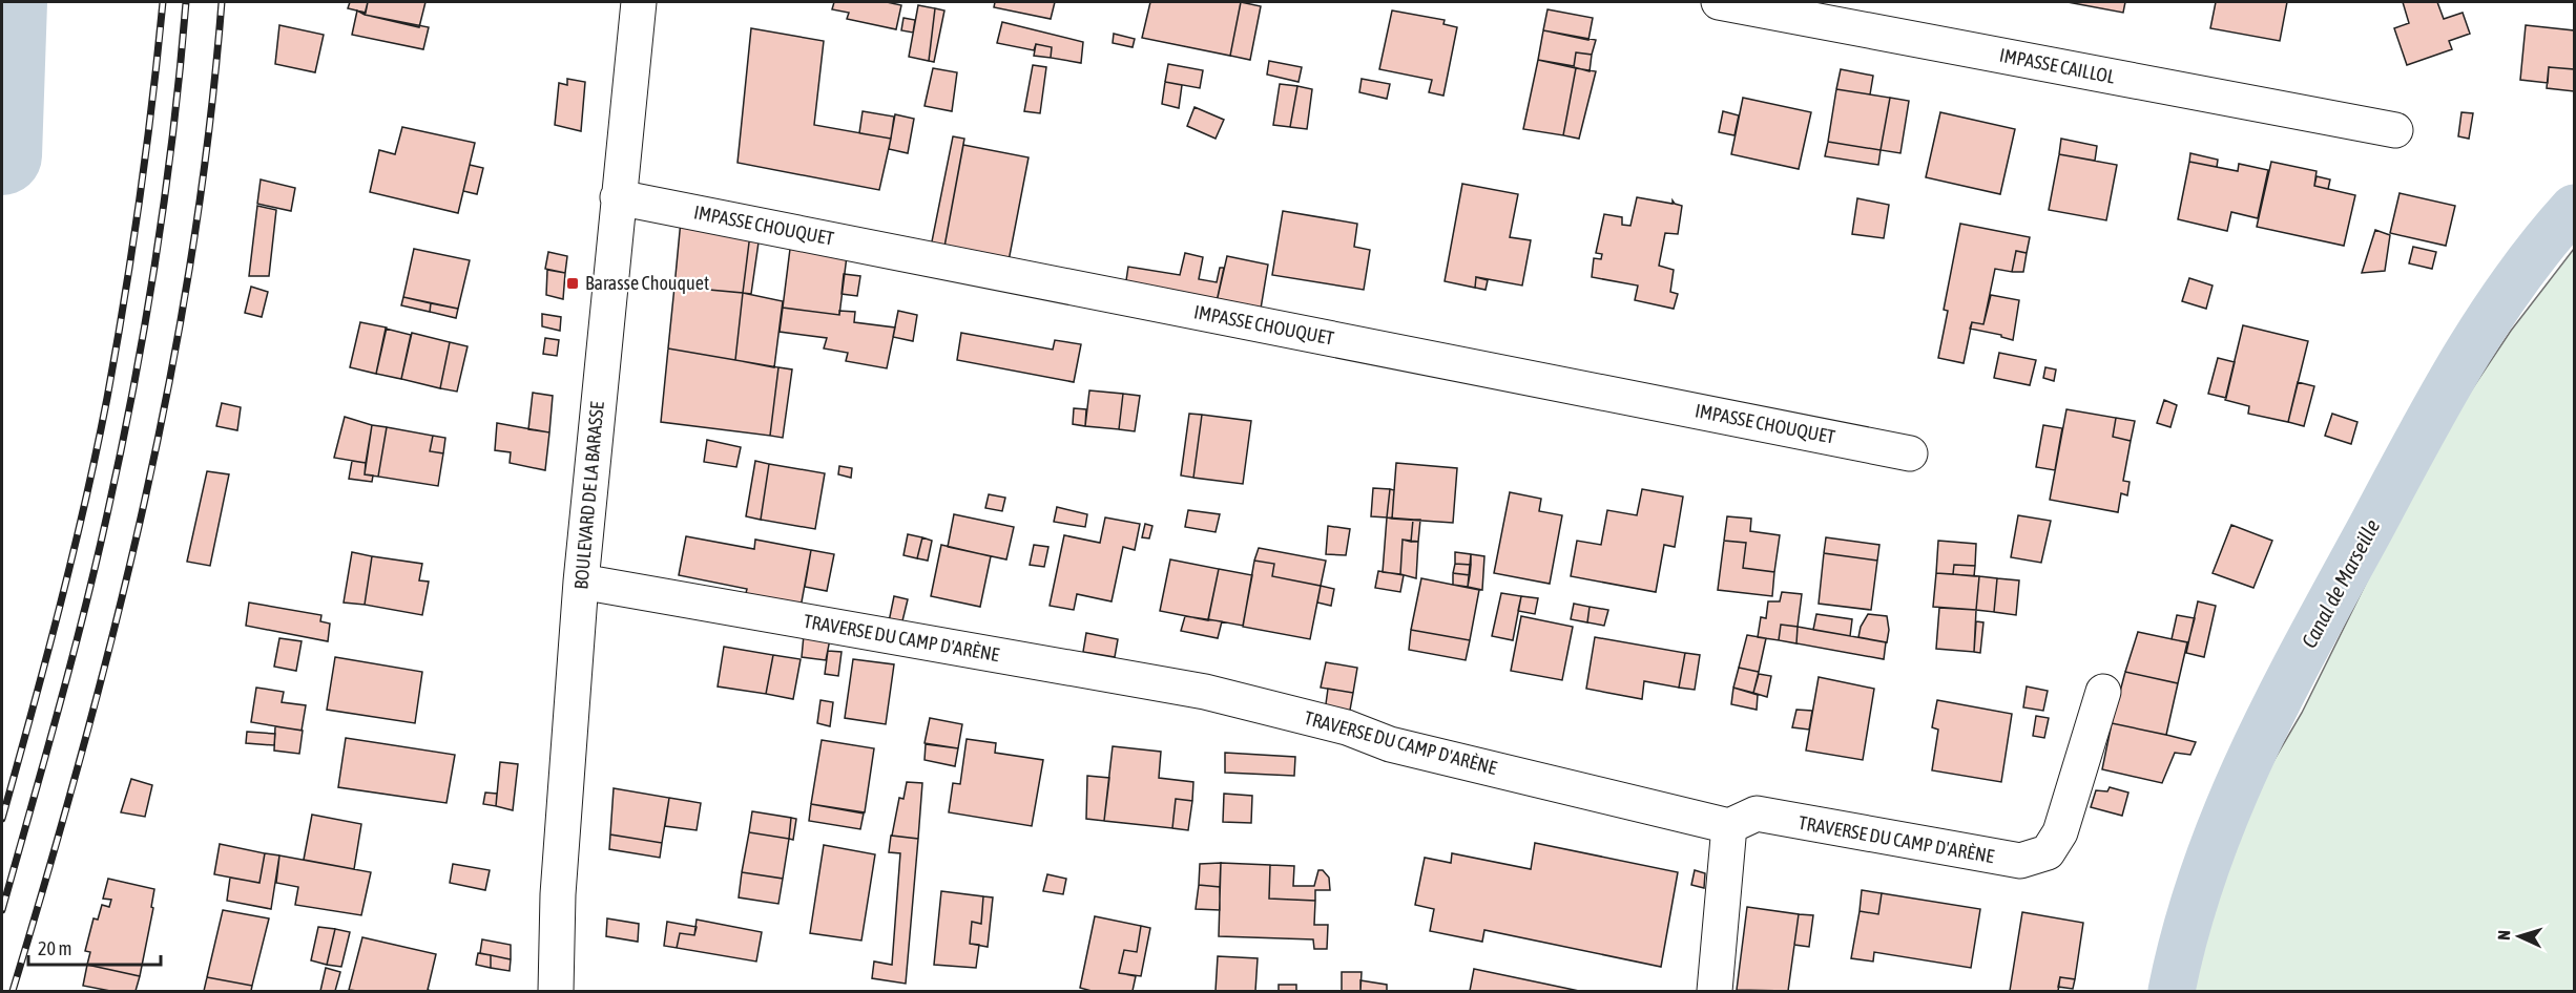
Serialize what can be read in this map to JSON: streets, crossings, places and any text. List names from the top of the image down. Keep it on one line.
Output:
{"streets":{"street":["IMPASSE CAILLOL","IMPASSE CHOUQUET","BOULEVARD DE LA BARASSE","TRAVERSE DU CAMP D'ARÈNE"]},"crossings":[["IMPASSE CHOUQUET","BOULEVARD DE LA BARASSE"],["BOULEVARD DE LA BARASSE","TRAVERSE DU CAMP D'ARÈNE"]],"water":["Canal de Marseille"],"places":{"transit":["Barasse Chouquet"]},"scale_bar":"20 m","north":"left"}
